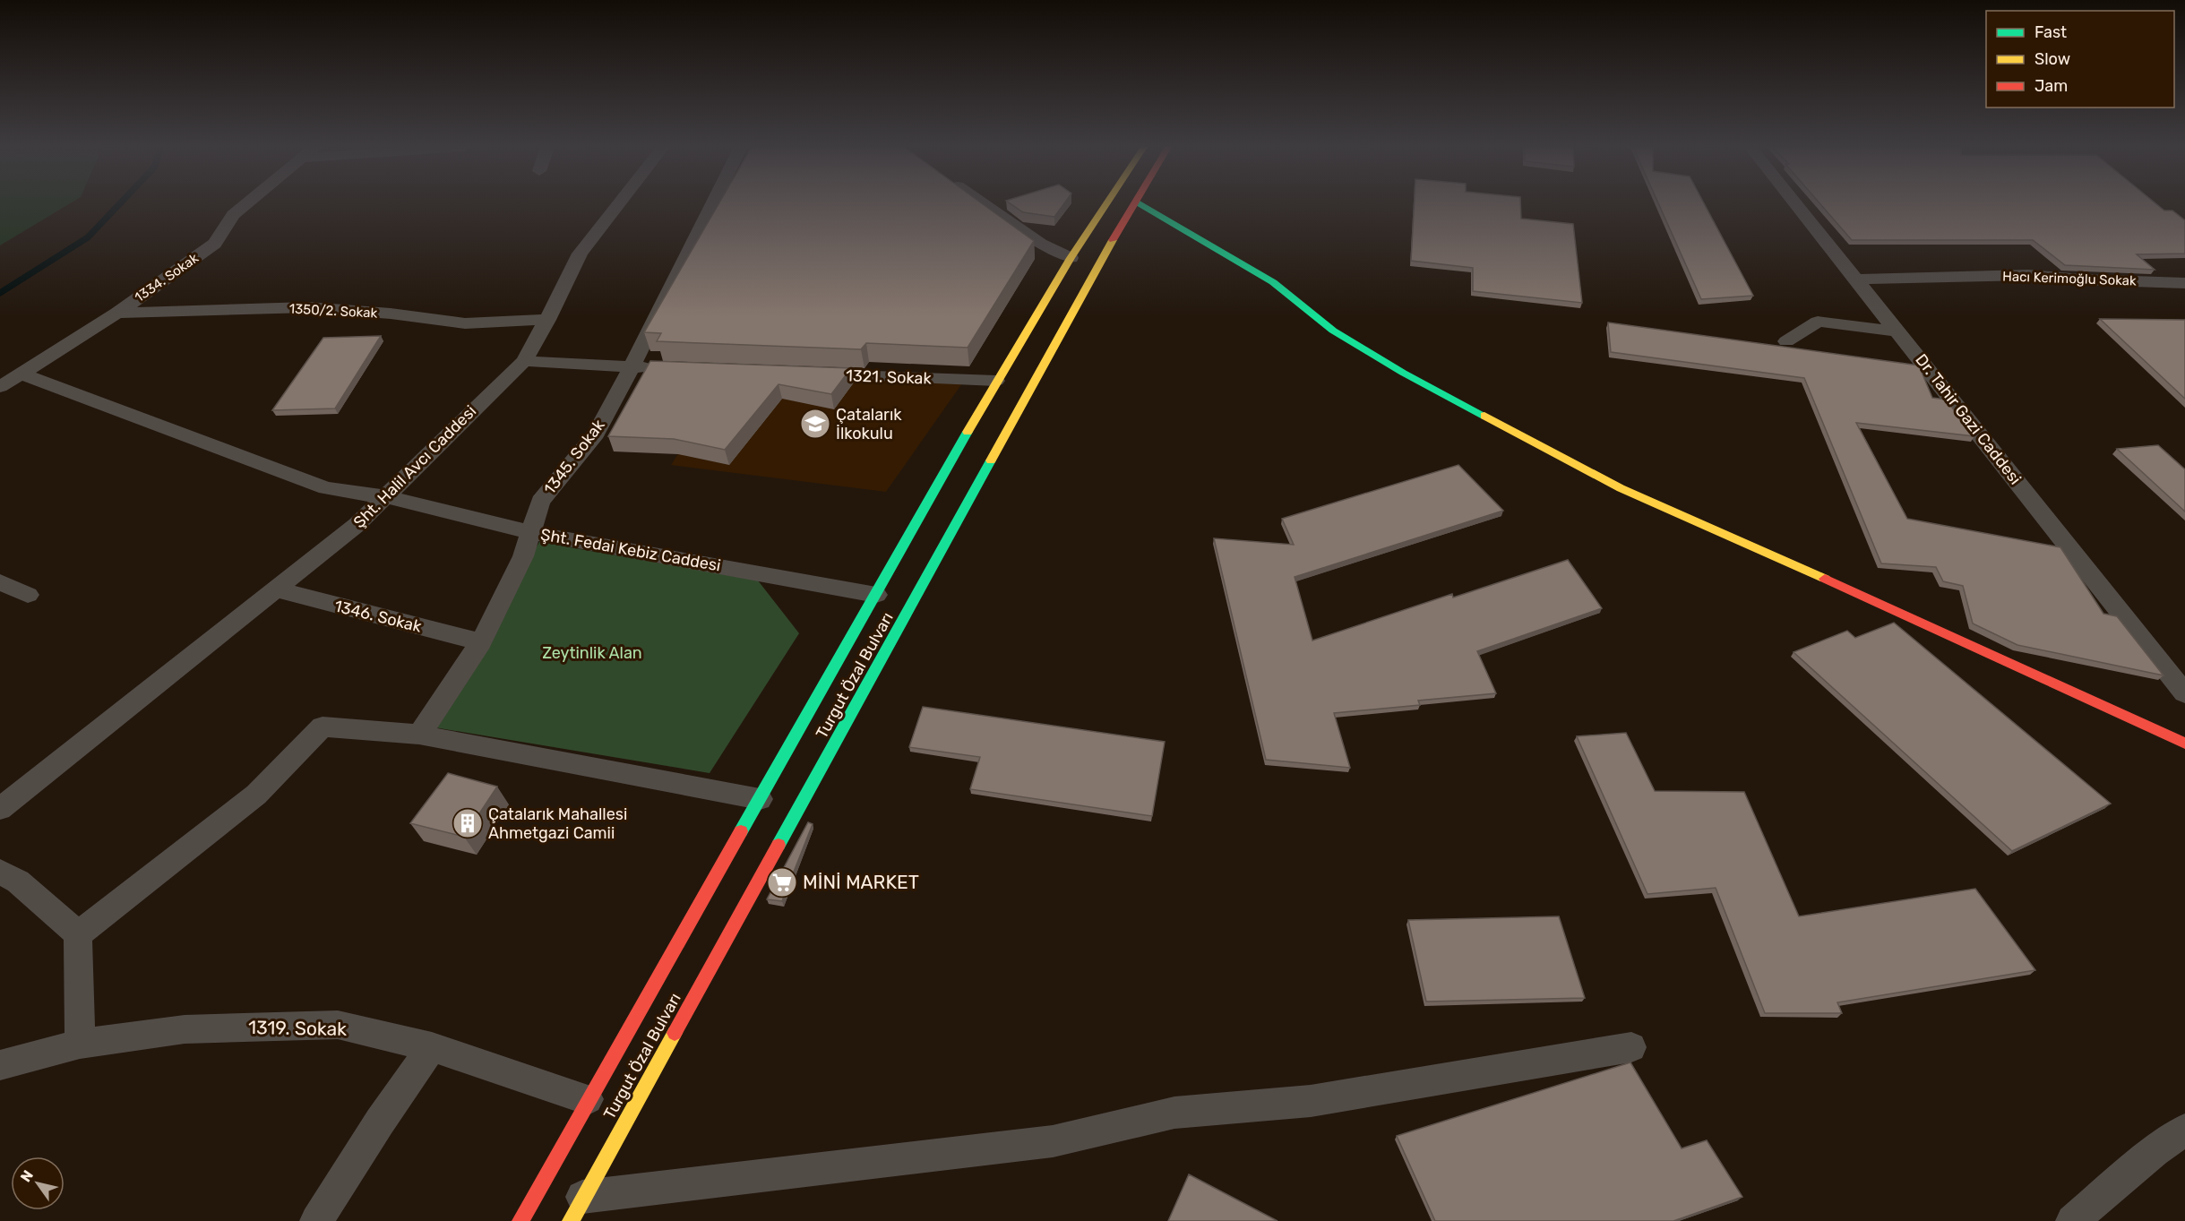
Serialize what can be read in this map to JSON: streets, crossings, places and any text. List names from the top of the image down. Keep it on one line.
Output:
{"streets":{"main road":["Turgut Özal Bulvarı"],"street":["1334. Sokak","Hacı Kerimoğlu Sokak","1350/2. Sokak","1321. Sokak","Dr. Tahir Gazi Caddesi","1345. Sokak","Şht. Halil Avcı Caddesi","Şht. Fedai Kebiz Caddesi","1346. Sokak","1319. Sokak"]},"crossings":[["1334. Sokak","1350/2. Sokak"],["1334. Sokak","Şht. Fedai Kebiz Caddesi"],["Hacı Kerimoğlu Sokak","Dr. Tahir Gazi Caddesi"],["1350/2. Sokak","Şht. Halil Avcı Caddesi"],["1321. Sokak","Turgut Özal Bulvarı"],["1345. Sokak","Şht. Fedai Kebiz Caddesi"],["1345. Sokak","1346. Sokak"],["Şht. Halil Avcı Caddesi","Şht. Fedai Kebiz Caddesi"],["Şht. Halil Avcı Caddesi","1346. Sokak"],["Şht. Fedai Kebiz Caddesi","Turgut Özal Bulvarı"],["Turgut Özal Bulvarı","1319. Sokak"]],"parks":["Zeytinlik Alan"],"places":{"school or university":["Çatalarık İlkokulu"],"building":["Çatalarık Mahallesi Ahmetgazi Camii"],"supermarket":["MİNİ MARKET"]},"legend":["Fast","Slow","Jam"],"north":"top left"}
